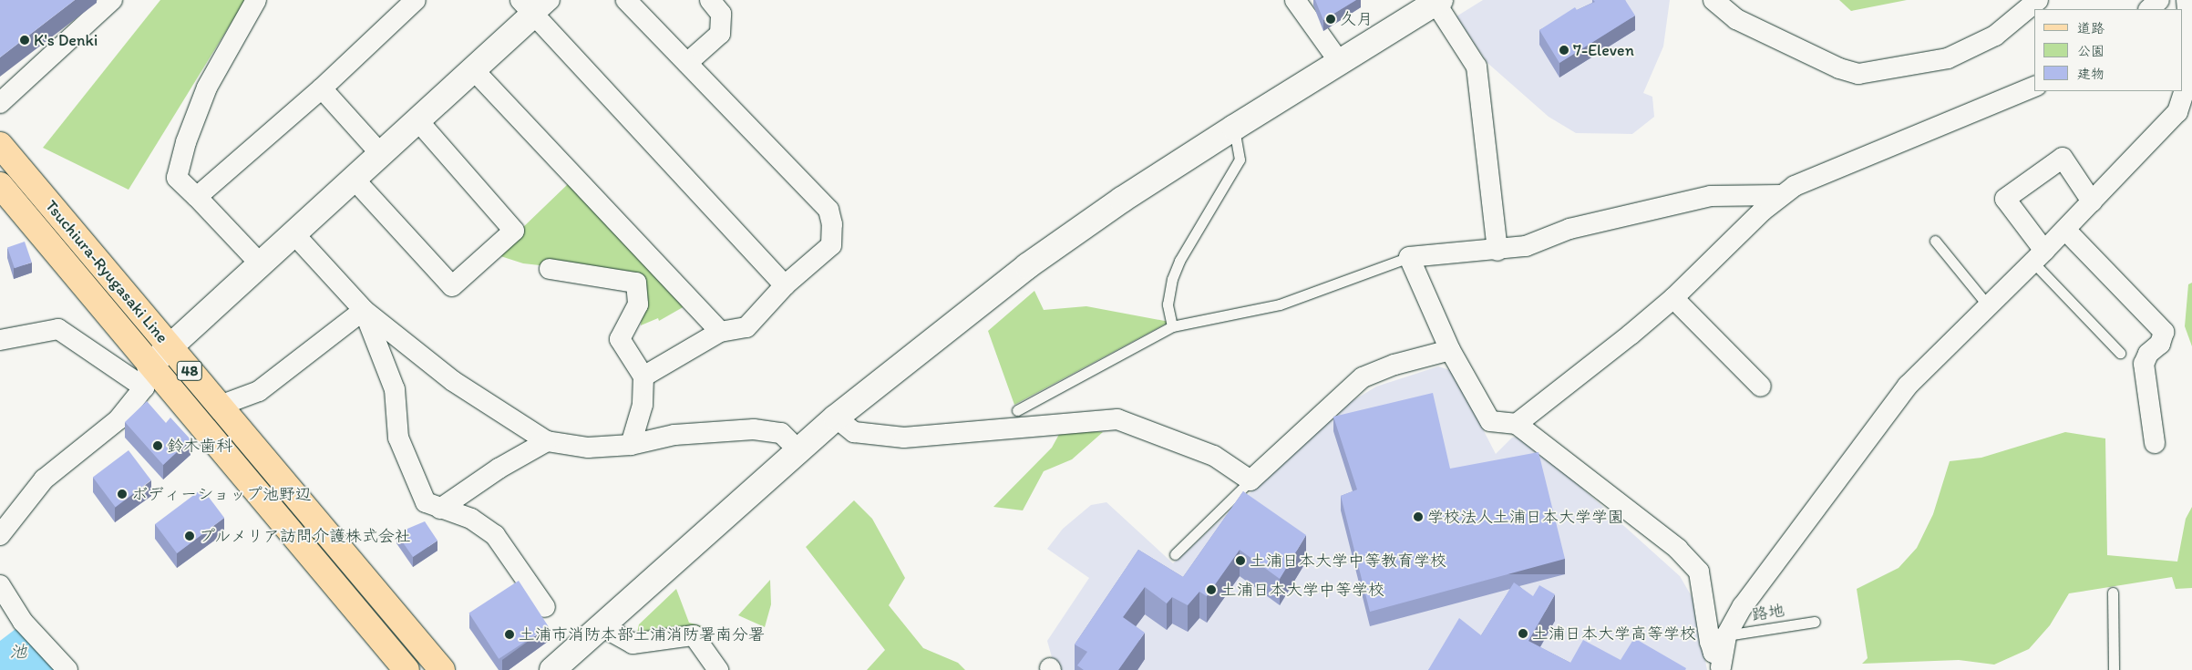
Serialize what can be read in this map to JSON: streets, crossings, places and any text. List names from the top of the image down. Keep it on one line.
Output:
{"streets":{"main road":["Tsuchiura-Ryugasaki Line","48"],"lane":["路地"]},"water":["池"],"places":["久月","K's Denki","7-Eleven","鈴木歯科","ボディーショップ池野辺","学校法人土浦日本大学学園","プルメリア訪問介護株式会社","土浦日本大学中等教育学校","土浦日本大学中等学校","土浦日本大学高等学校","土浦市消防本部土浦消防署南分署"],"legend":["道路","公園","建物"]}
